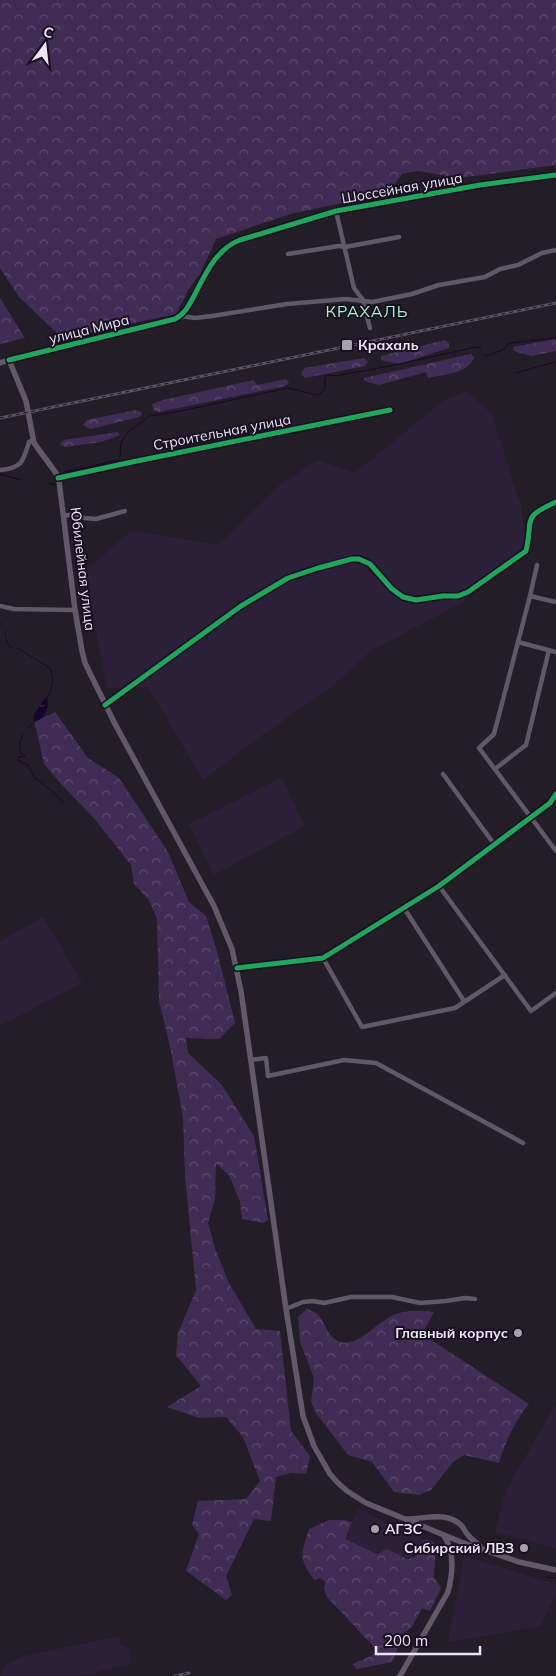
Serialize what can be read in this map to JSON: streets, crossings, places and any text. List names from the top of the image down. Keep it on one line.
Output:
{"streets":{"main road":["Юбилейная улица"],"street":["Шоссейная улица","улица Мира","Строительная улица"]},"crossings":[["Шоссейная улица","улица Мира"],["улица Мира","Юбилейная улица"],["Строительная улица","Юбилейная улица"]],"districts":["КРАХАЛЬ"],"places":{"transit":["Крахаль"],"other":["Главный корпус","АГЗС","Сибирский ЛВЗ"]},"scale_bar":"200 m","north":"top"}
